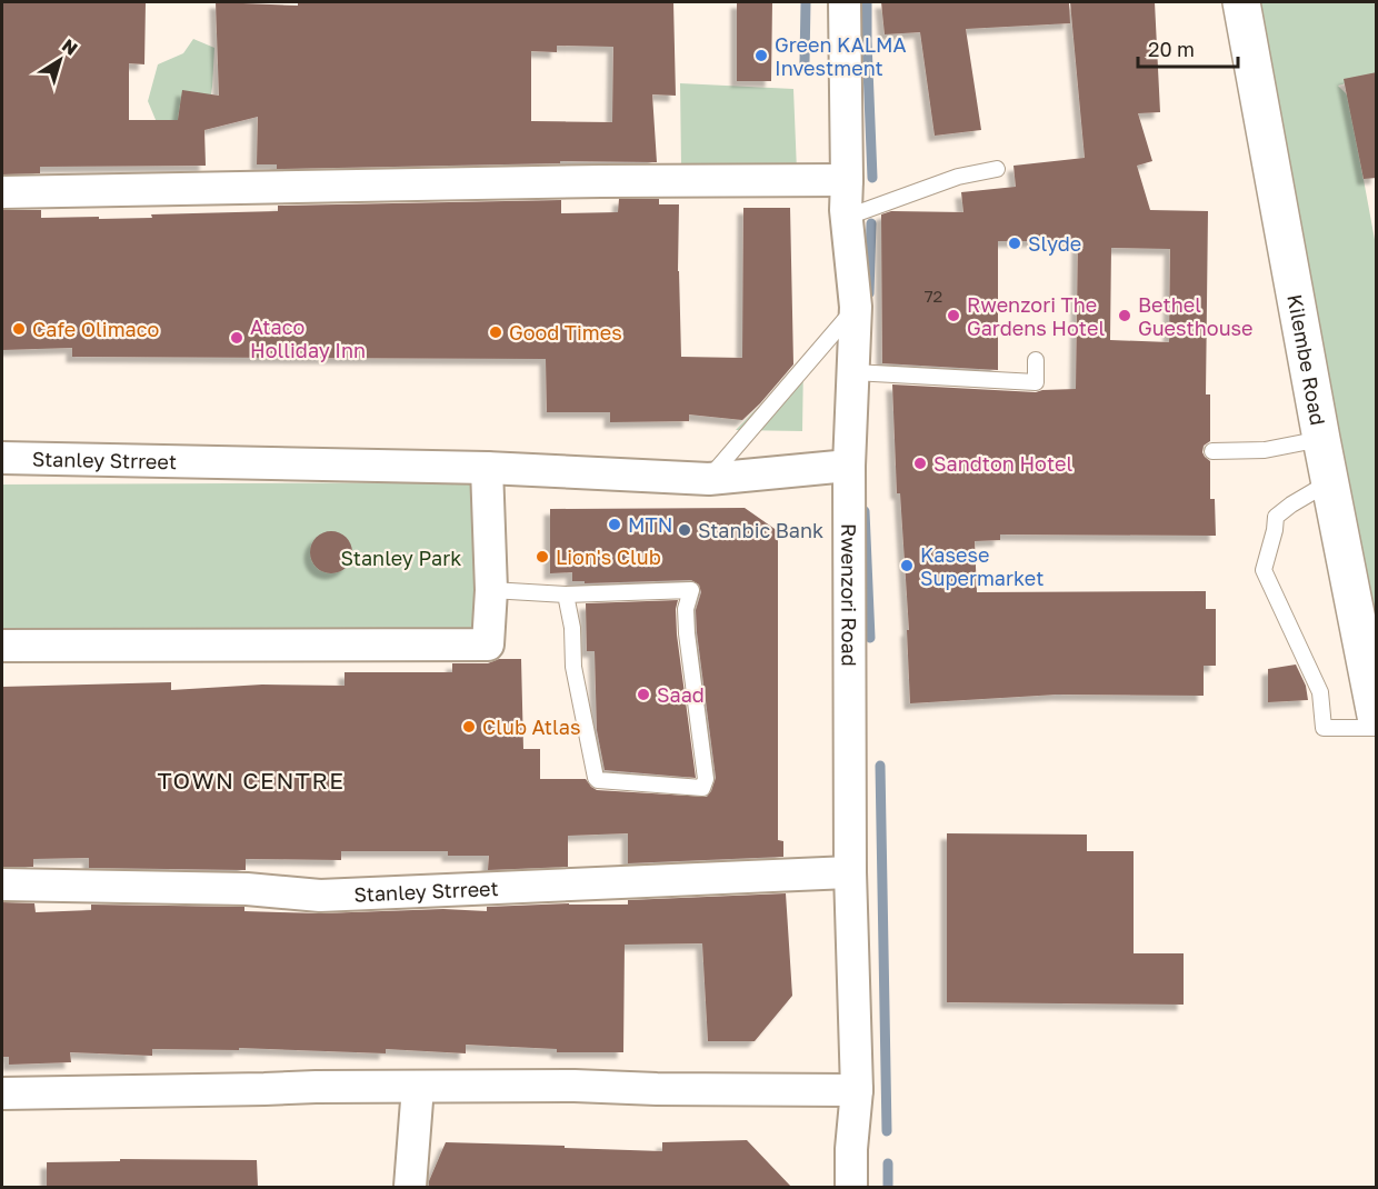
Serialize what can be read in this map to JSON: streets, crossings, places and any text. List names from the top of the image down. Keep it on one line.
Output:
{"streets":{"main road":["Kilembe Road"],"street":["Stanley Strreet","Rwenzori Road"]},"crossings":[["Stanley Strreet","Rwenzori Road"]],"districts":["TOWN CENTRE"],"parks":["Stanley Park"],"places":["Green KALMA Investment","Slyde","Rwenzori The Gardens Hotel","Bethel Guesthouse","Cafe Olimaco","Good Times","Ataco Holliday Inn","Sandton Hotel","MTN","Stanbic Bank","Lion's Club","Kasese Supermarket","Saad","Club Atlas"],"house_numbers":["72"],"scale_bar":"20 m","north":"top right"}
